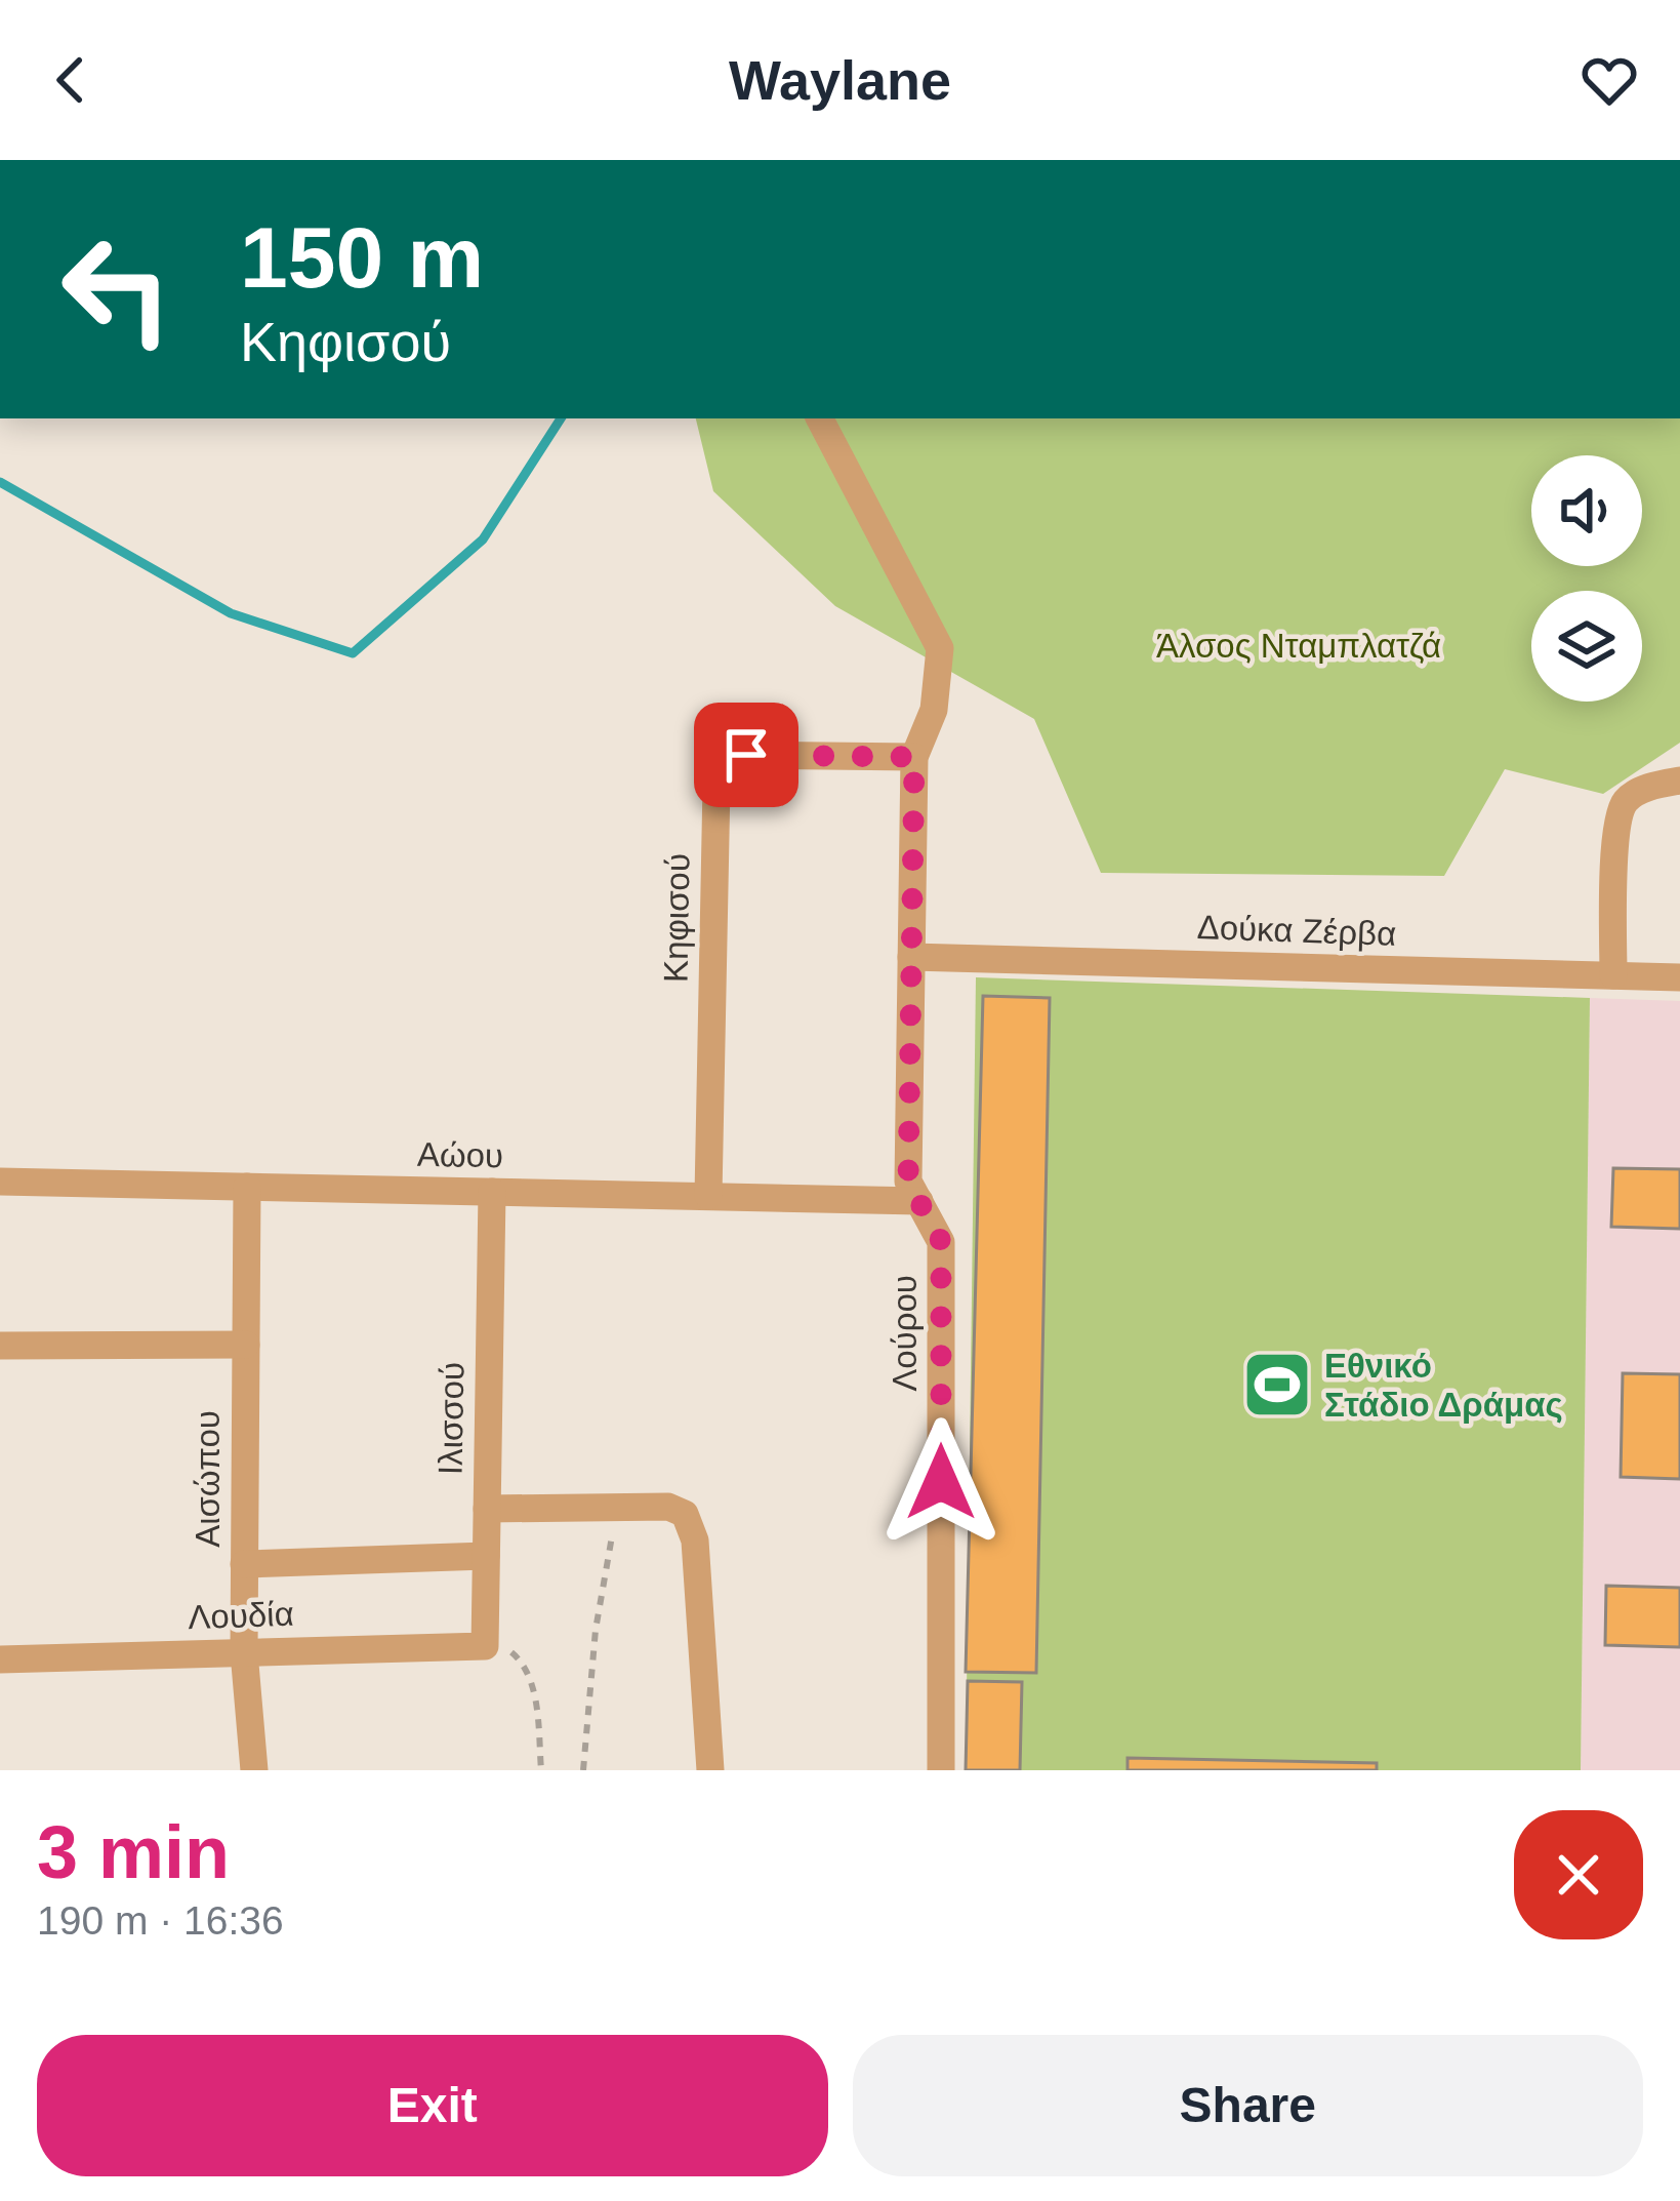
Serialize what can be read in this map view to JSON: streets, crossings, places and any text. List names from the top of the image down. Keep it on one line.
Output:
{"streets":{"street":["Κηφισού","Δούκα Ζέρβα","Αώου","Λούρου","Ιλισσού","Αισώπου","Λουδία"]},"crossings":[["Κηφισού","Αώου"],["Κηφισού","Λούρου"],["Δούκα Ζέρβα","Λούρου"],["Αώου","Λούρου"],["Αώου","Ιλισσού"],["Αώου","Αισώπου"],["Ιλισσού","Λουδία"],["Αισώπου","Λουδία"]],"parks":["Άλσος Νταμπλατζά"],"places":{"sports":["Εθνικό Στάδιο Δράμας"]},"page":{"header":"Waylane","turn":["150 m","Κηφισού"],"heading":["3 min","190 m · 16:36"],"buttons":["Exit","Share"]}}
